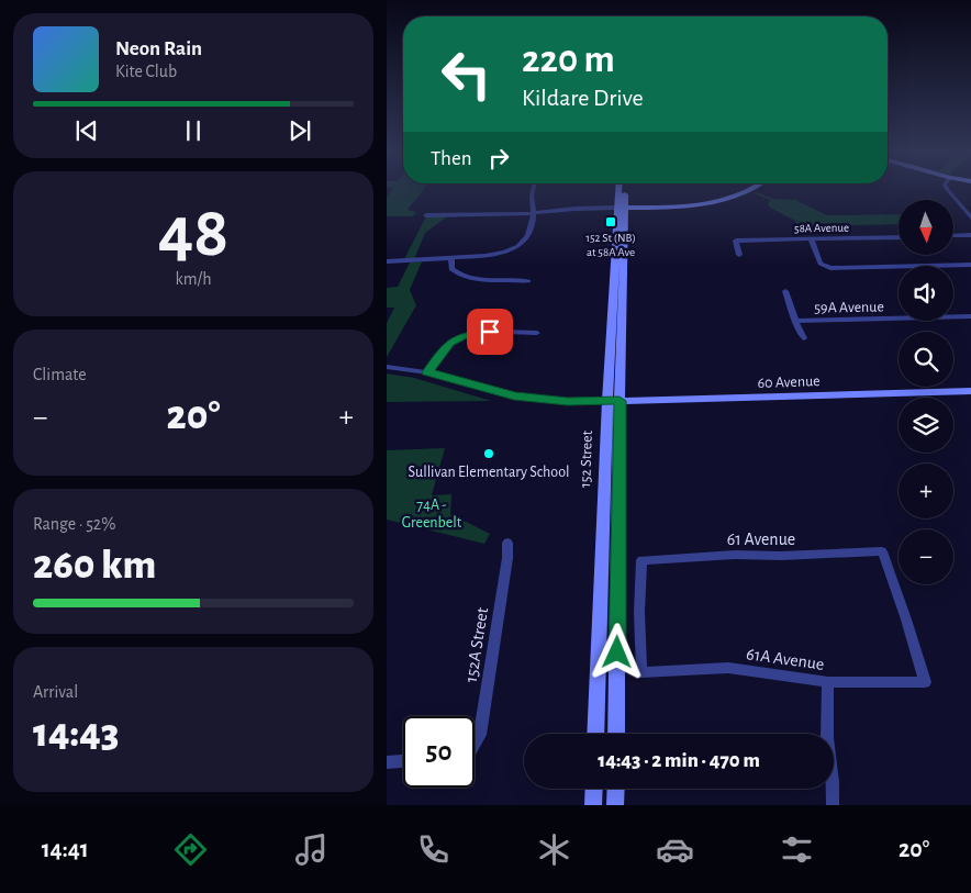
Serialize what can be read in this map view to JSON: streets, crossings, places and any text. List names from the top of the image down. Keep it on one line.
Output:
{"streets":{"main road":["60 Avenue","152 Street"],"street":["58A Avenue","59A Avenue","61 Avenue","152A Street","61A Avenue"]},"crossings":[["60 Avenue","152 Street"],["61 Avenue","61A Avenue"]],"parks":["74A - Greenbelt"],"places":{"transit":["152 St (NB) at 58A Ave"],"other":["Sullivan Elementary School"]},"north":"bottom","page":{"turn":["220 m","Kildare Drive"],"song":["Neon Rain","Kite Club"],"then":"Then","tile":[["48","km/h"],"Climate",["Range · 52%","260 km"],["Arrival","14:43"]],"map_buttons":["+","−"],"heat":["−","20°","+"],"limit":"50","trip":"14:43 · 2 min · 470 m","tabs":["14:41","20°"]}}
